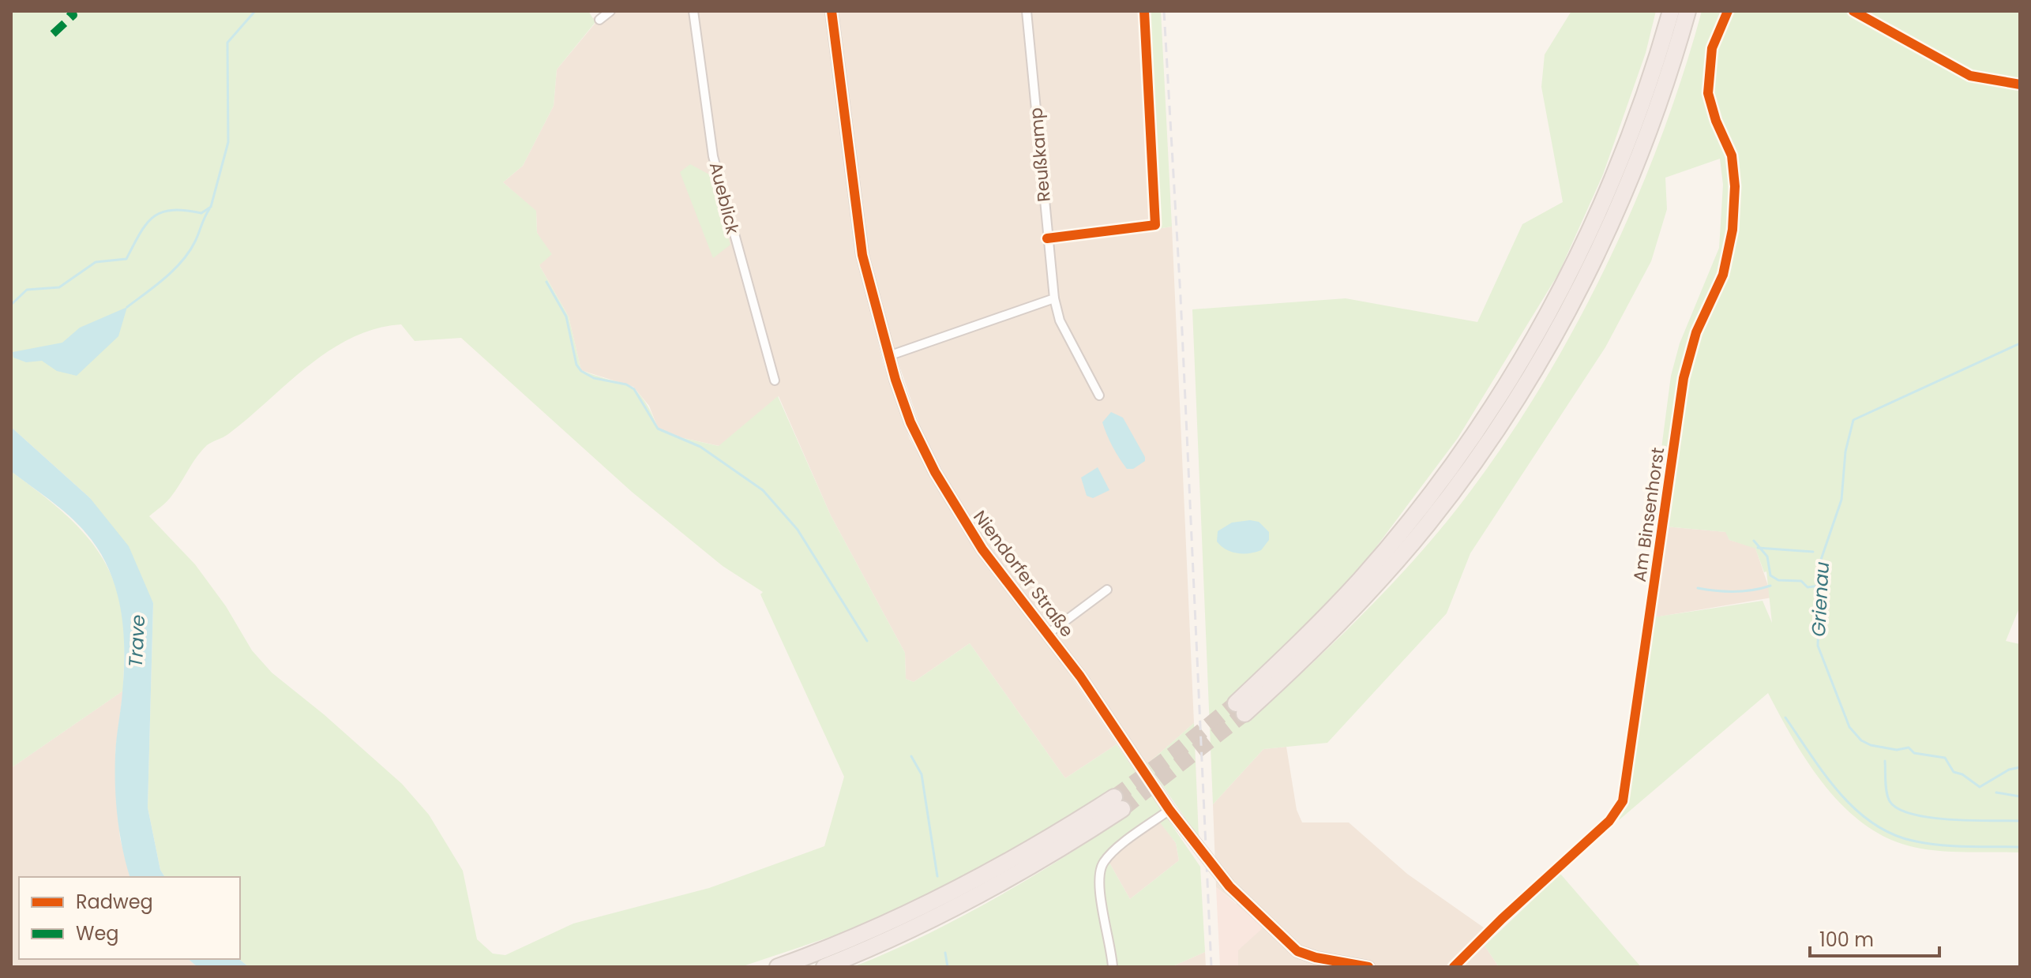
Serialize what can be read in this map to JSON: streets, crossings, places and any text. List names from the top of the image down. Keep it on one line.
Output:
{"streets":{"main road":["Niendorfer Straße"],"street":["Reußkamp","Aueblick","Am Binsenhorst"]},"water":["Grienau","Trave"],"legend":["Radweg","Weg"],"scale_bar":"100 m"}
